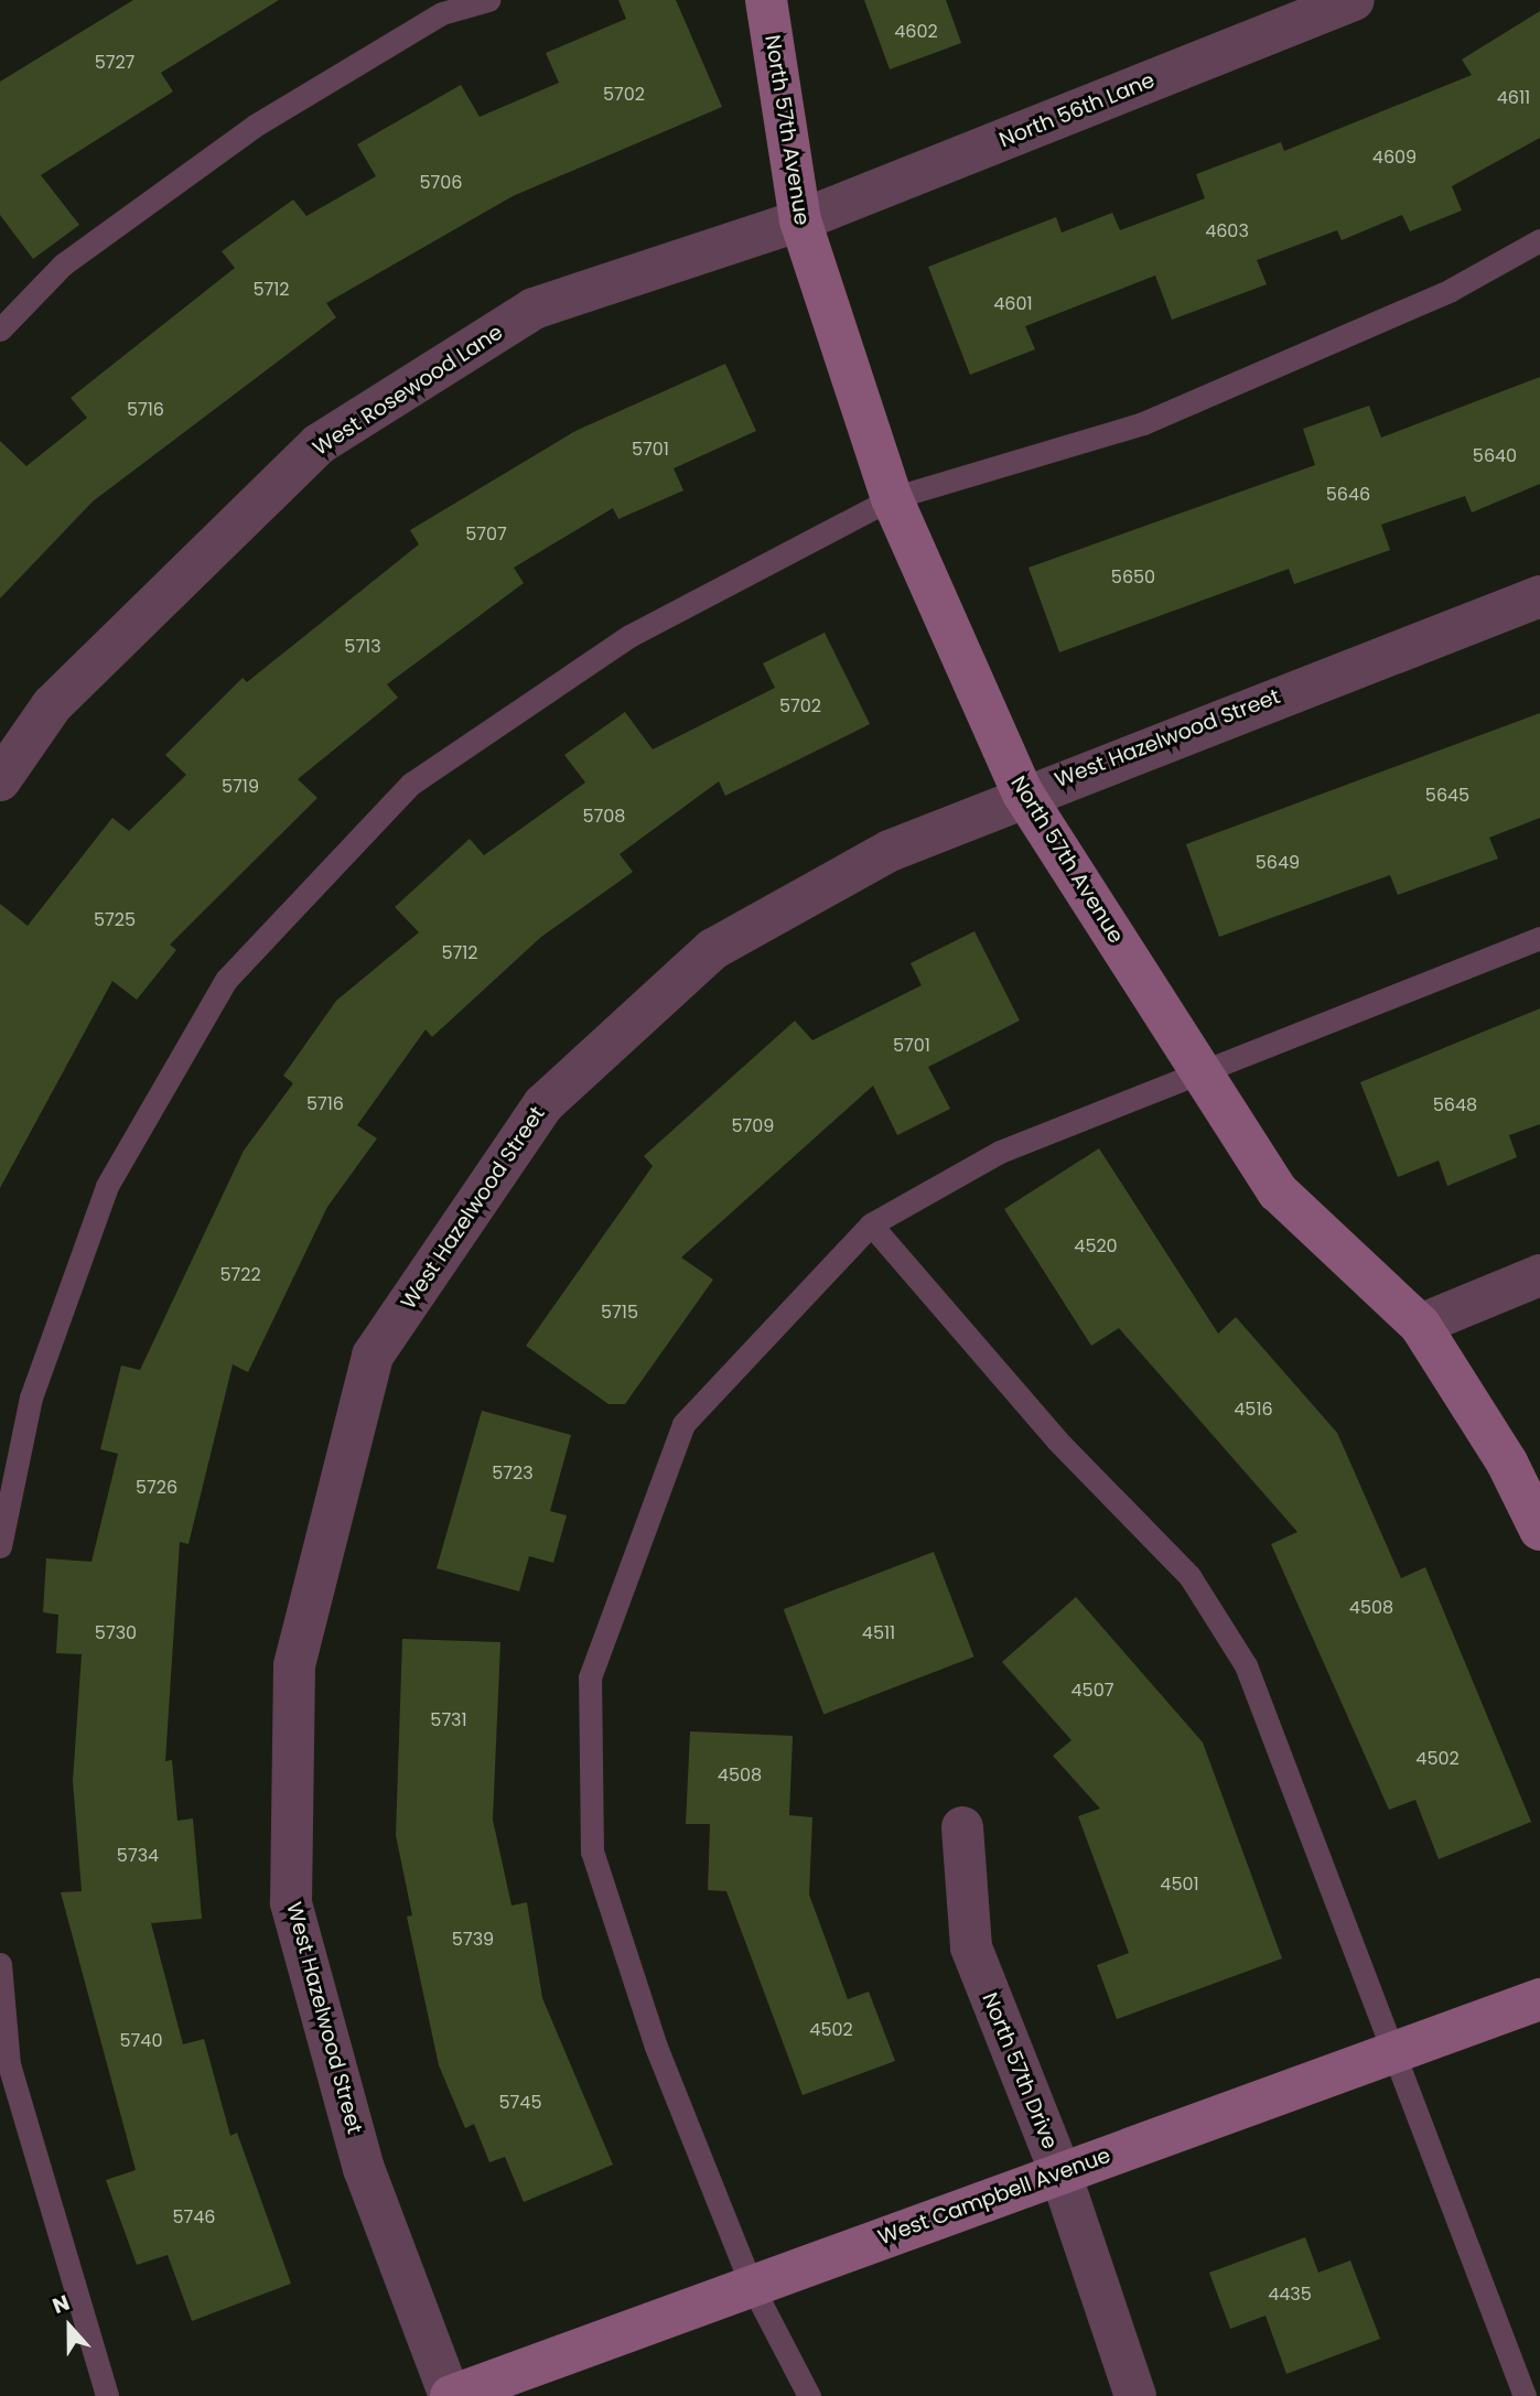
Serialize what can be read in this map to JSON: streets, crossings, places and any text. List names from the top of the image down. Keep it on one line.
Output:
{"streets":{"street":["North 56th Lane","North 57th Avenue","West Rosewood Lane","West Hazelwood Street","North 57th Drive","West Campbell Avenue"]},"crossings":[["North 56th Lane","North 57th Avenue"],["North 56th Lane","West Rosewood Lane"],["North 57th Avenue","West Rosewood Lane"],["North 57th Avenue","West Hazelwood Street"],["West Hazelwood Street","West Campbell Avenue"],["North 57th Drive","West Campbell Avenue"]],"house_numbers":["4602","5727","5702","4611","4609","5706","4603","5712","4601","5716","5701","5640","5646","5707","5650","5713","5702","5719","5645","5708","5649","5725","5712","5701","5716","5648","5709","4520","5722","5715","4516","5723","5726","4508","5730","4511","4507","5731","4502","4508","5734","4501","5739","4502","5740","5745","5746","4435"],"north":"top"}
